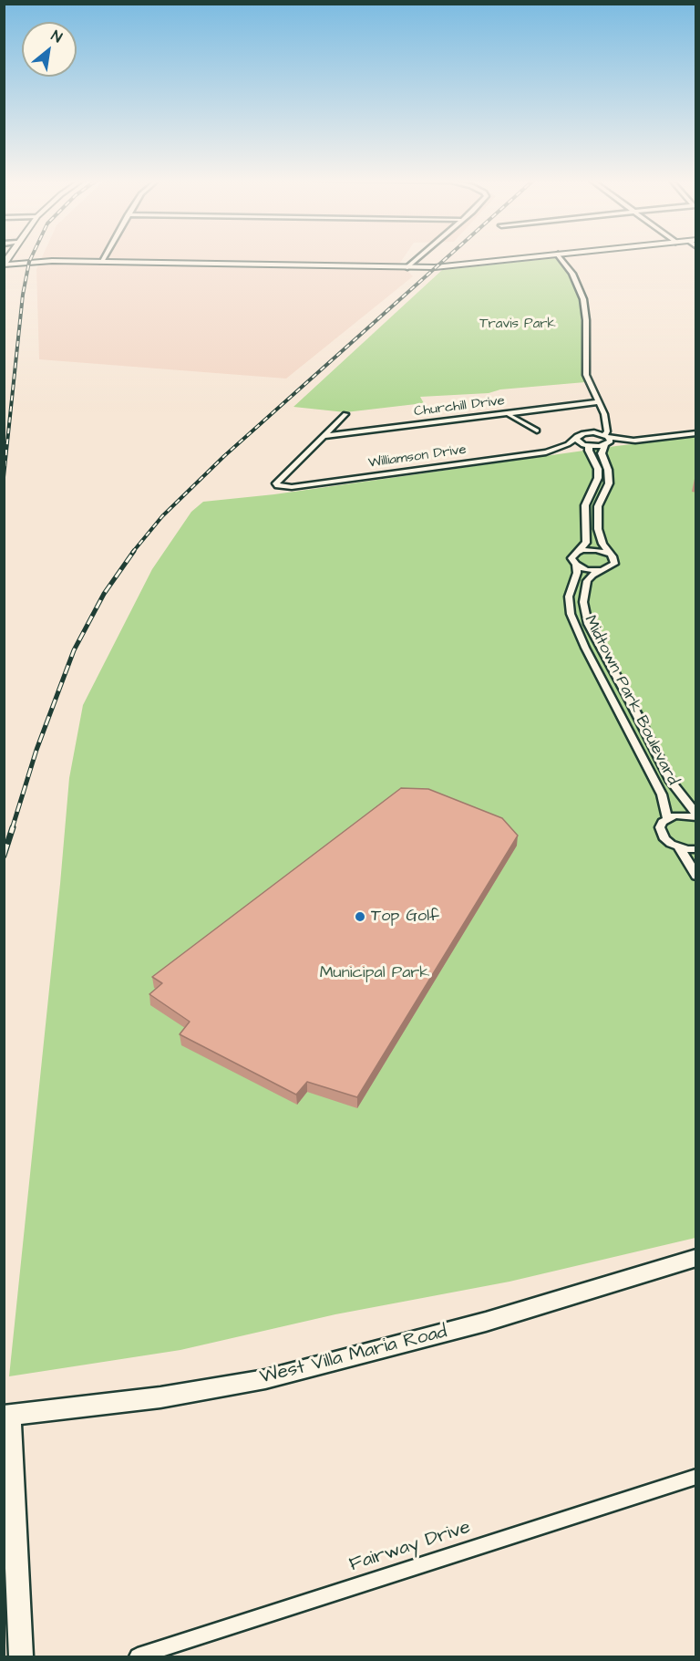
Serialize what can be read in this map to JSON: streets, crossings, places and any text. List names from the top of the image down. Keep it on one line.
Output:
{"streets":{"main road":["West Villa Maria Road"],"street":["Churchill Drive","Williamson Drive","Midtown Park Boulevard","Fairway Drive"]},"crossings":[["Churchill Drive","Williamson Drive"]],"parks":["Travis Park","Municipal Park"],"places":["Top Golf"],"north":"top right"}
